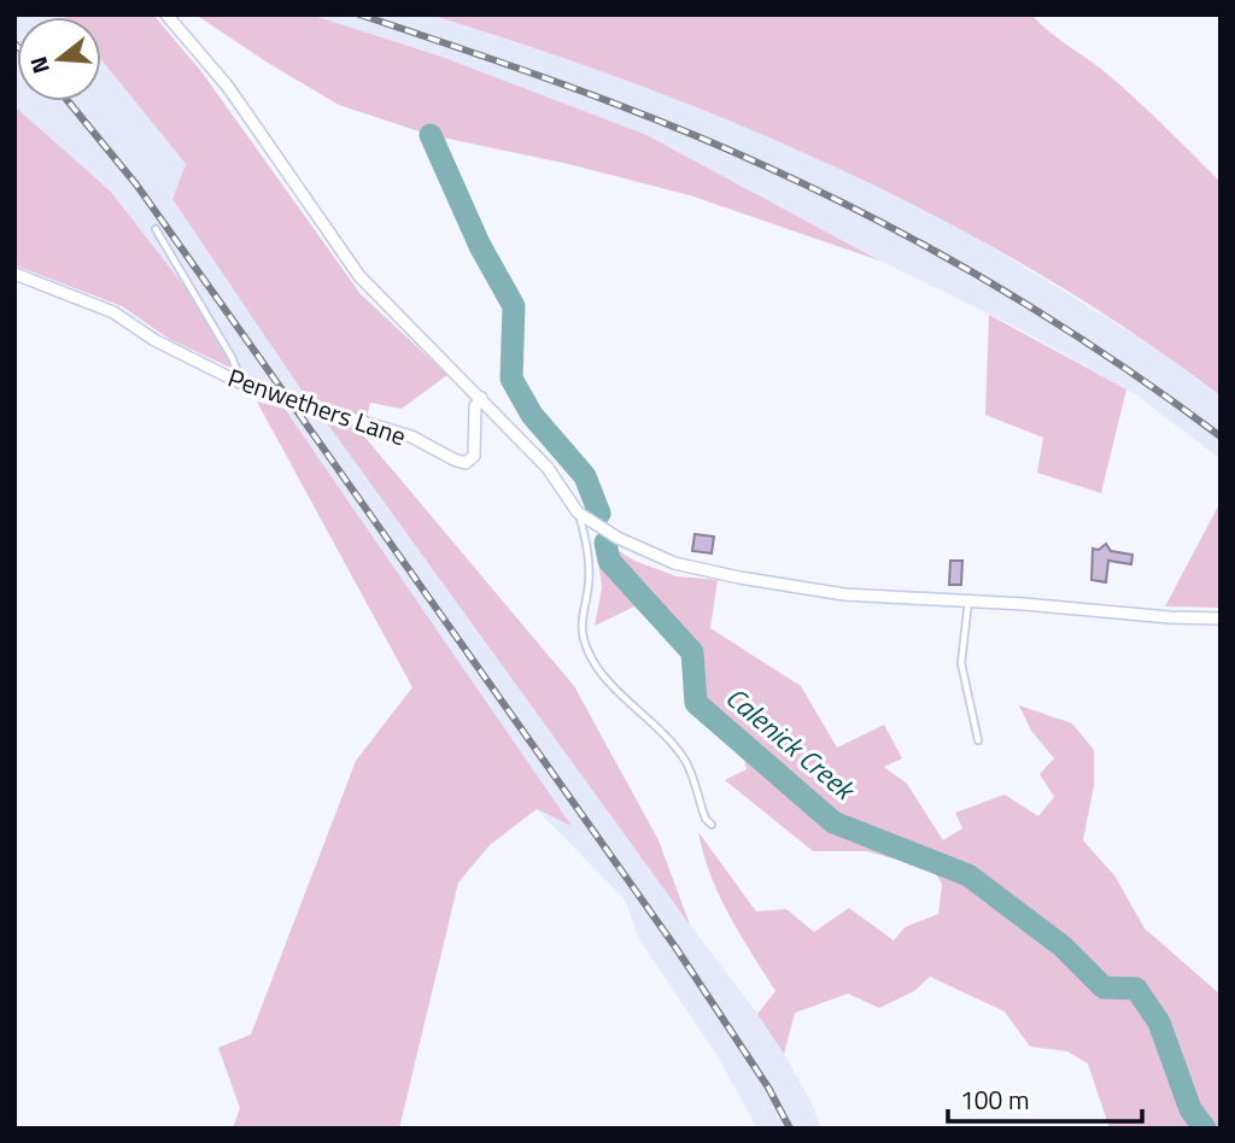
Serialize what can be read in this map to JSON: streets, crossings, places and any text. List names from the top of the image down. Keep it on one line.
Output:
{"streets":{"street":["Penwethers Lane"]},"water":["Calenick Creek"],"scale_bar":"100 m","north":"left"}
